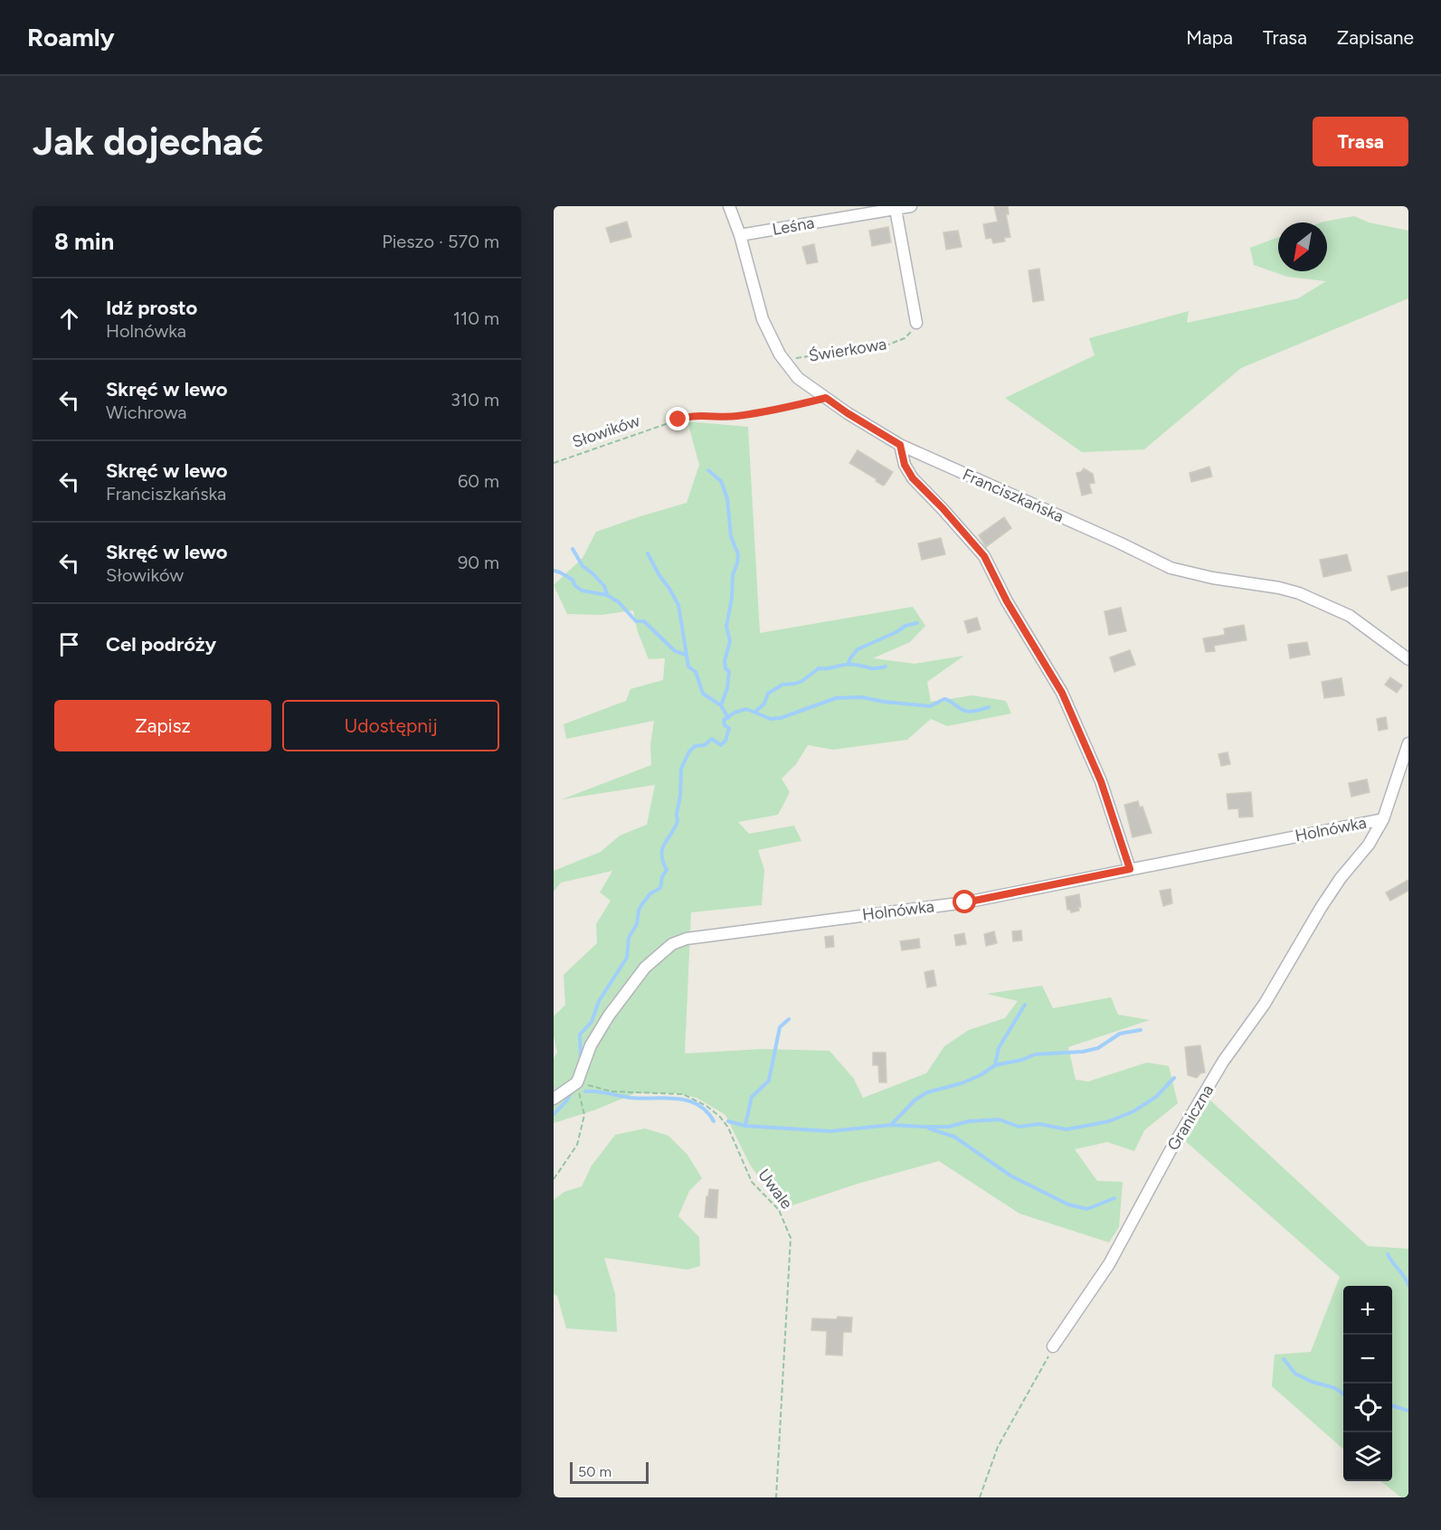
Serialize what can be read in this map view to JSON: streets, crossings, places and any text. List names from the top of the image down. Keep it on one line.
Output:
{"streets":{"street":["Leśna","Franciszkańska","Holnówka","Graniczna"],"path":["Świerkowa","Słowików","Uwale"]},"crossings":[["Leśna","Franciszkańska"],["Świerkowa","Franciszkańska"],["Słowików","Franciszkańska"],["Holnówka","Graniczna"],["Holnówka","Uwale"]],"scale_bar":"50 m","north":"bottom left","page":{"header":"Roamly","nav":["Mapa","Trasa","Zapisane"],"buttons":["Trasa",["Zapisz","Udostępnij"]],"title":"Jak dojechać","heading":["8 min","Pieszo · 570 m"],"list":[["Idź prosto","Holnówka","110 m"],["Skręć w lewo","Wichrowa","310 m"],["Skręć w lewo","Franciszkańska","60 m"],["Skręć w lewo","Słowików","90 m"],"Cel podróży"],"map_buttons":["+","−"],"scale":"50 m"}}
